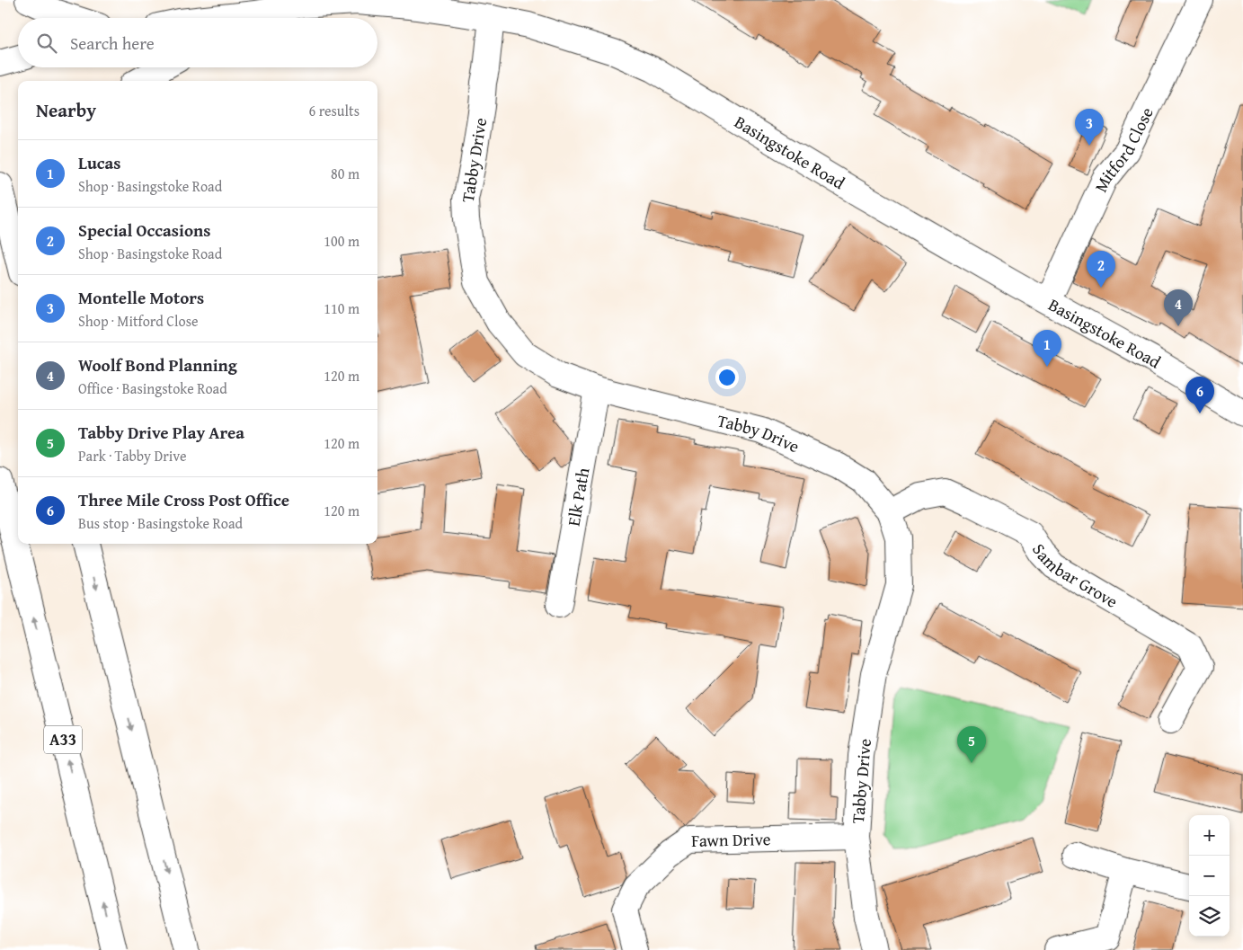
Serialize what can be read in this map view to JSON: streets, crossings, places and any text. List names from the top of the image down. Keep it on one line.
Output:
{"streets":{"main road":["Mitford Close","Basingstoke Road","Tabby Drive","Elk Path","Sambar Grove","A33","Fawn Drive"]},"crossings":[["Mitford Close","Basingstoke Road"],["Basingstoke Road","Tabby Drive"],["Tabby Drive","Elk Path"],["Tabby Drive","Sambar Grove"],["Tabby Drive","Fawn Drive"]],"page":{"search":"Search here","heading":["Nearby","6 results"],"pins":["3","2","4","1","6","5"],"list":[{"mark":"1","name":"Lucas","note":"Shop · Basingstoke Road","value":"80 m"},{"mark":"2","name":"Special Occasions","note":"Shop · Basingstoke Road","value":"100 m"},{"mark":"3","name":"Montelle Motors","note":"Shop · Mitford Close","value":"110 m"},{"mark":"4","name":"Woolf Bond Planning","note":"Office · Basingstoke Road","value":"120 m"},{"mark":"5","name":"Tabby Drive Play Area","note":"Park · Tabby Drive","value":"120 m"},{"mark":"6","name":"Three Mile Cross Post Office","note":"Bus stop · Basingstoke Road","value":"120 m"}],"map_buttons":["+","−"]}}
